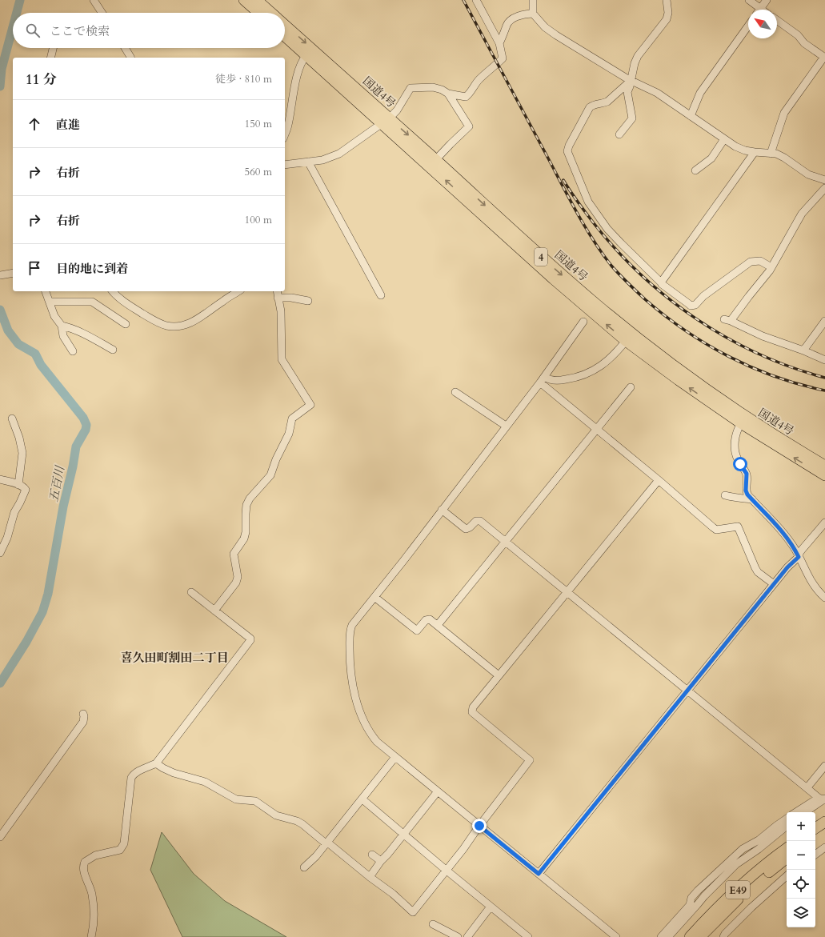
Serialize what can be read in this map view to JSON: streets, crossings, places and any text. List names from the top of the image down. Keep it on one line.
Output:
{"streets":{"highway":["国道4号","4","E49"]},"districts":["喜久田町割田二丁目"],"water":["五百川"],"north":"top left","page":{"search":"ここで検索","heading":["11 分","徒歩 · 810 m"],"list":[["直進","150 m"],["右折","560 m"],["右折","100 m"],"目的地に到着"],"map_buttons":["+","−"]}}
